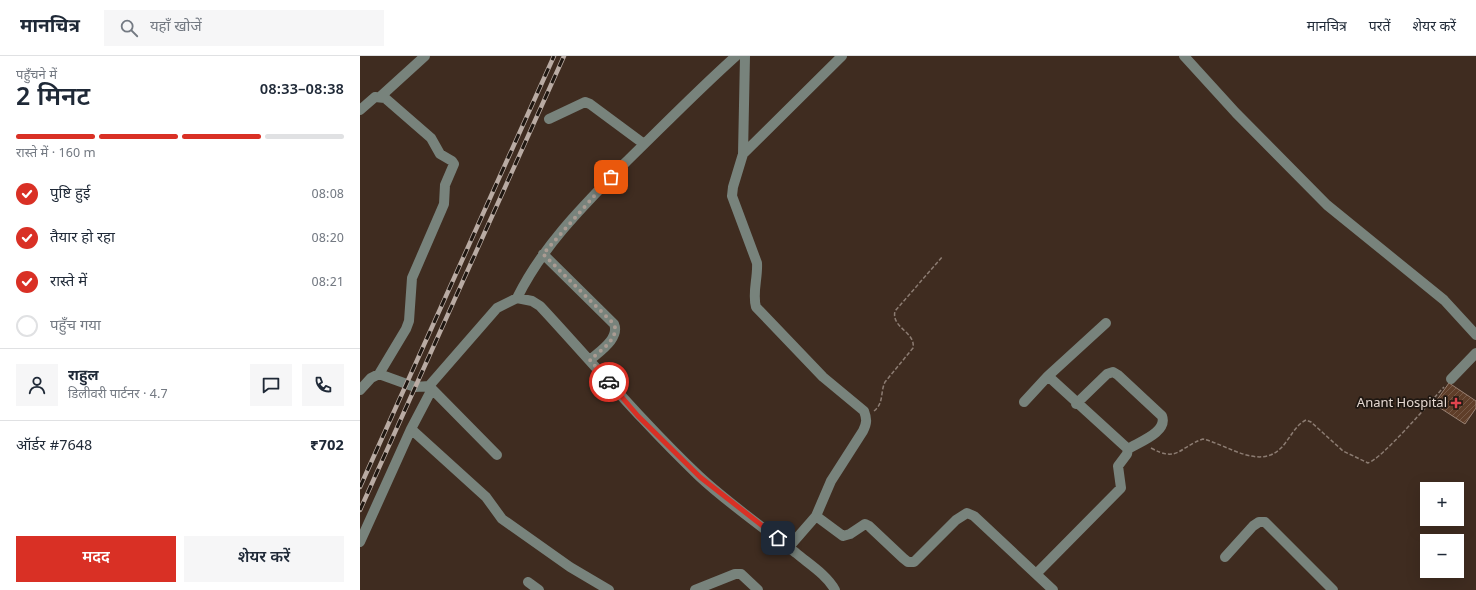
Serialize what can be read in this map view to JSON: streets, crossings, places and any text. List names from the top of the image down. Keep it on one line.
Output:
{"places":{"health":["Anant Hospital"]},"page":{"header":"मानचित्र","search":"यहाँ खोजें","nav":["मानचित्र","परतें","शेयर करें"],"heading":["2 मिनट","पहुँचने में","08:33–08:38"],"panel":["राहुल","डिलीवरी पार्टनर · 4.7","ऑर्डर #7648","₹702"],"bar":"रास्ते में · 160 m","list":[["पुष्टि हुई","08:08"],["तैयार हो रहा","08:20"],["रास्ते में","08:21"],"पहुँच गया"],"map_buttons":["+","−"],"buttons":["मदद","शेयर करें"]}}
